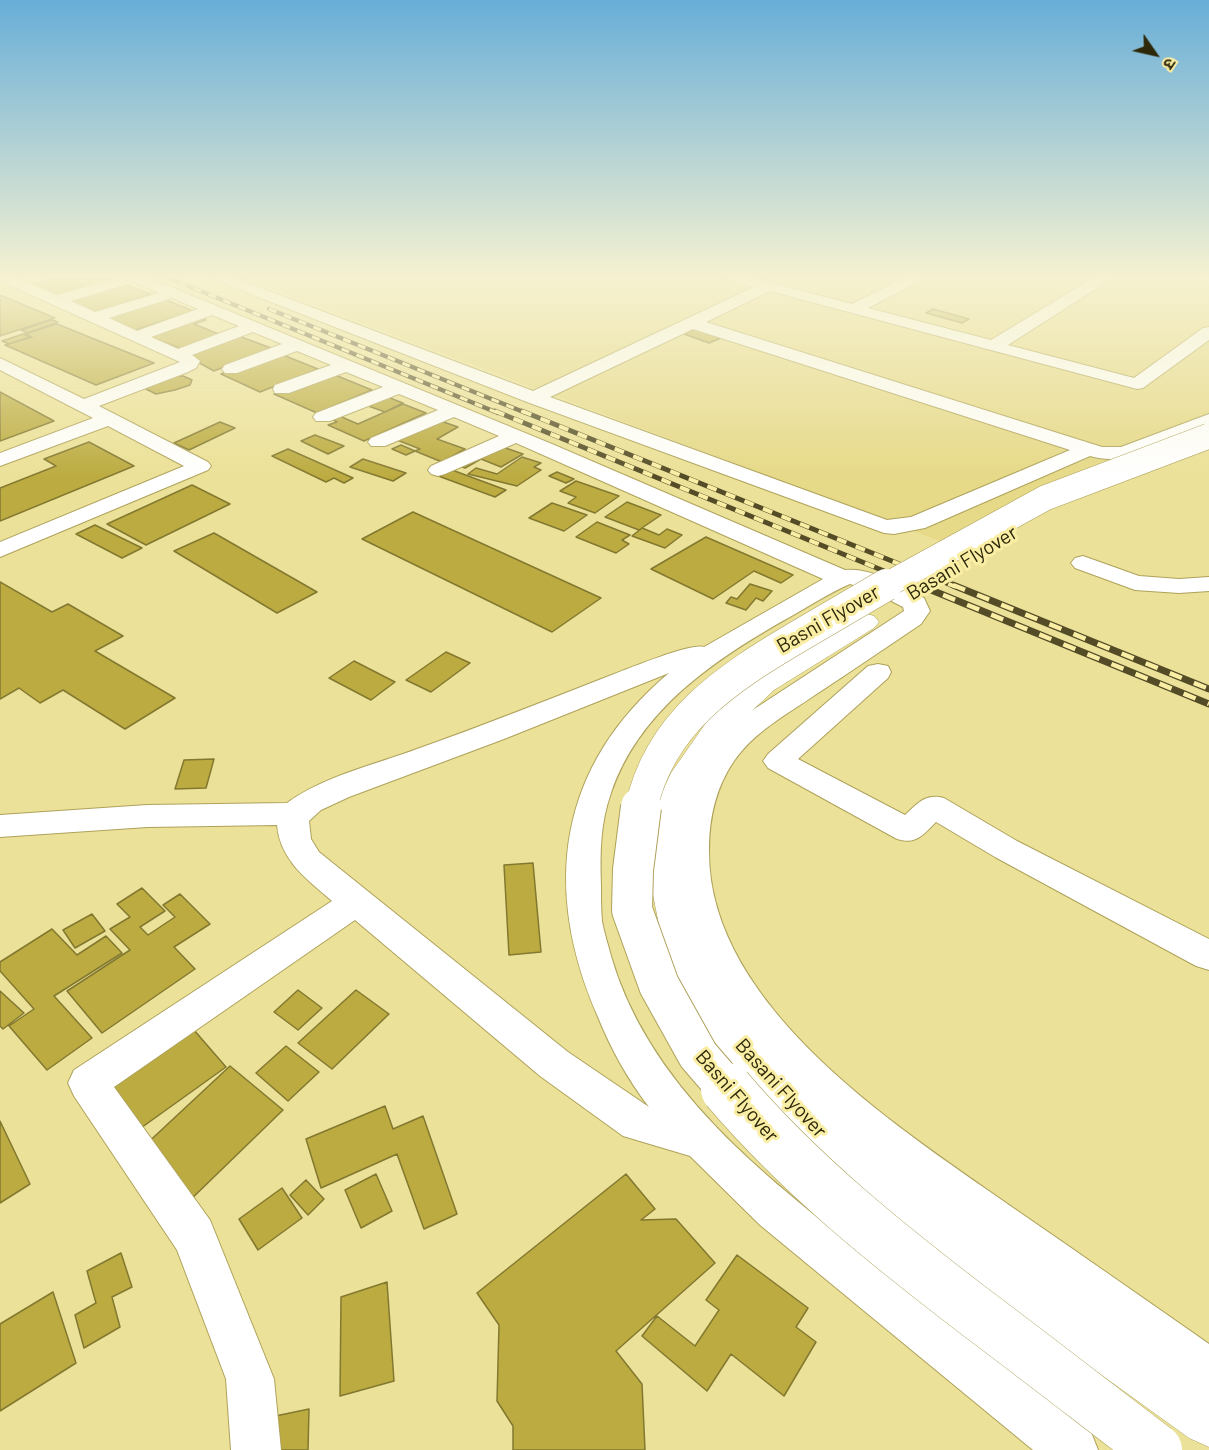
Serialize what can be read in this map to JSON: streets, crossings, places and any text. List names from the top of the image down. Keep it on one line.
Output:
{"streets":{"main road":["Basani Flyover","Basni Flyover"]},"north":"bottom right"}
